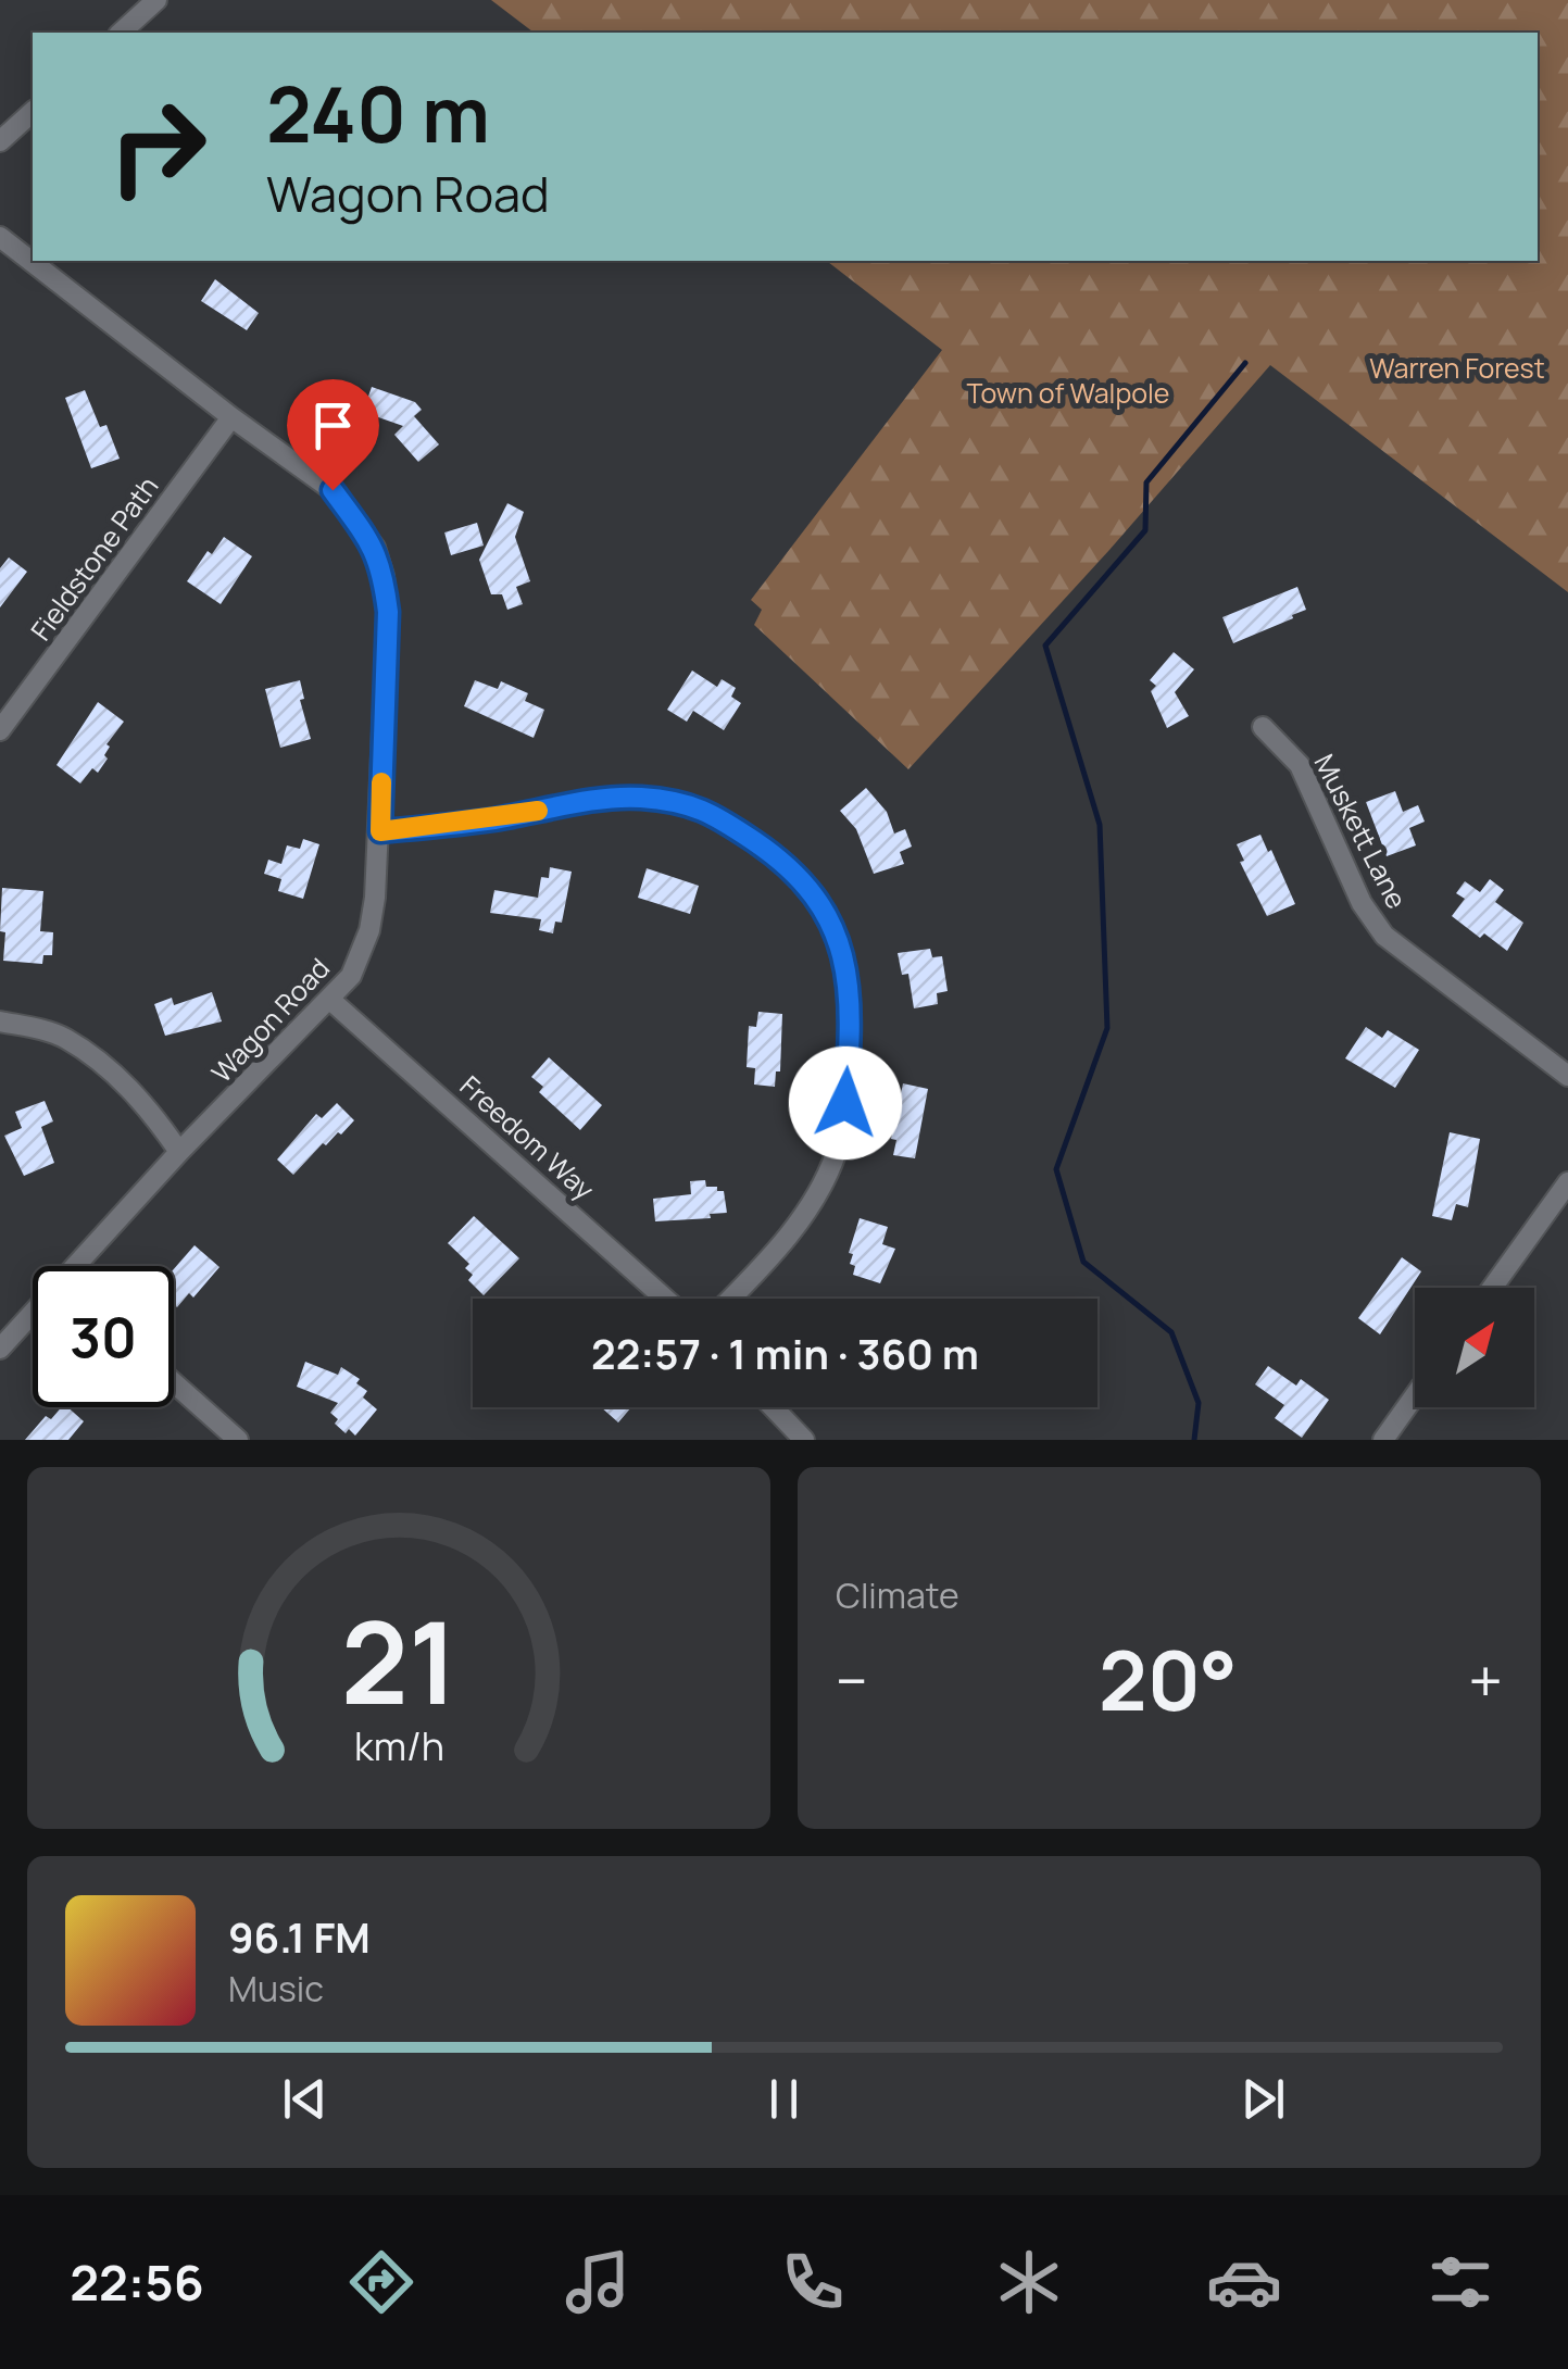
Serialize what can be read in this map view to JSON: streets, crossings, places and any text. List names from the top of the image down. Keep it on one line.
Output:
{"streets":{"street":["Fieldstone Path","Muskett Lane","Wagon Road","Freedom Way"]},"crossings":[["Fieldstone Path","Wagon Road"],["Wagon Road","Freedom Way"]],"parks":["Warren Forest","Town of Walpole"],"north":"top right","page":{"turn":["240 m","Wagon Road"],"limit":"30","trip":"22:57 · 1 min · 360 m","tile":"Climate","heat":["−","20°","+"],"song":["96.1 FM","Music"],"tabs":"22:56","gauge":["21","km/h"]}}
